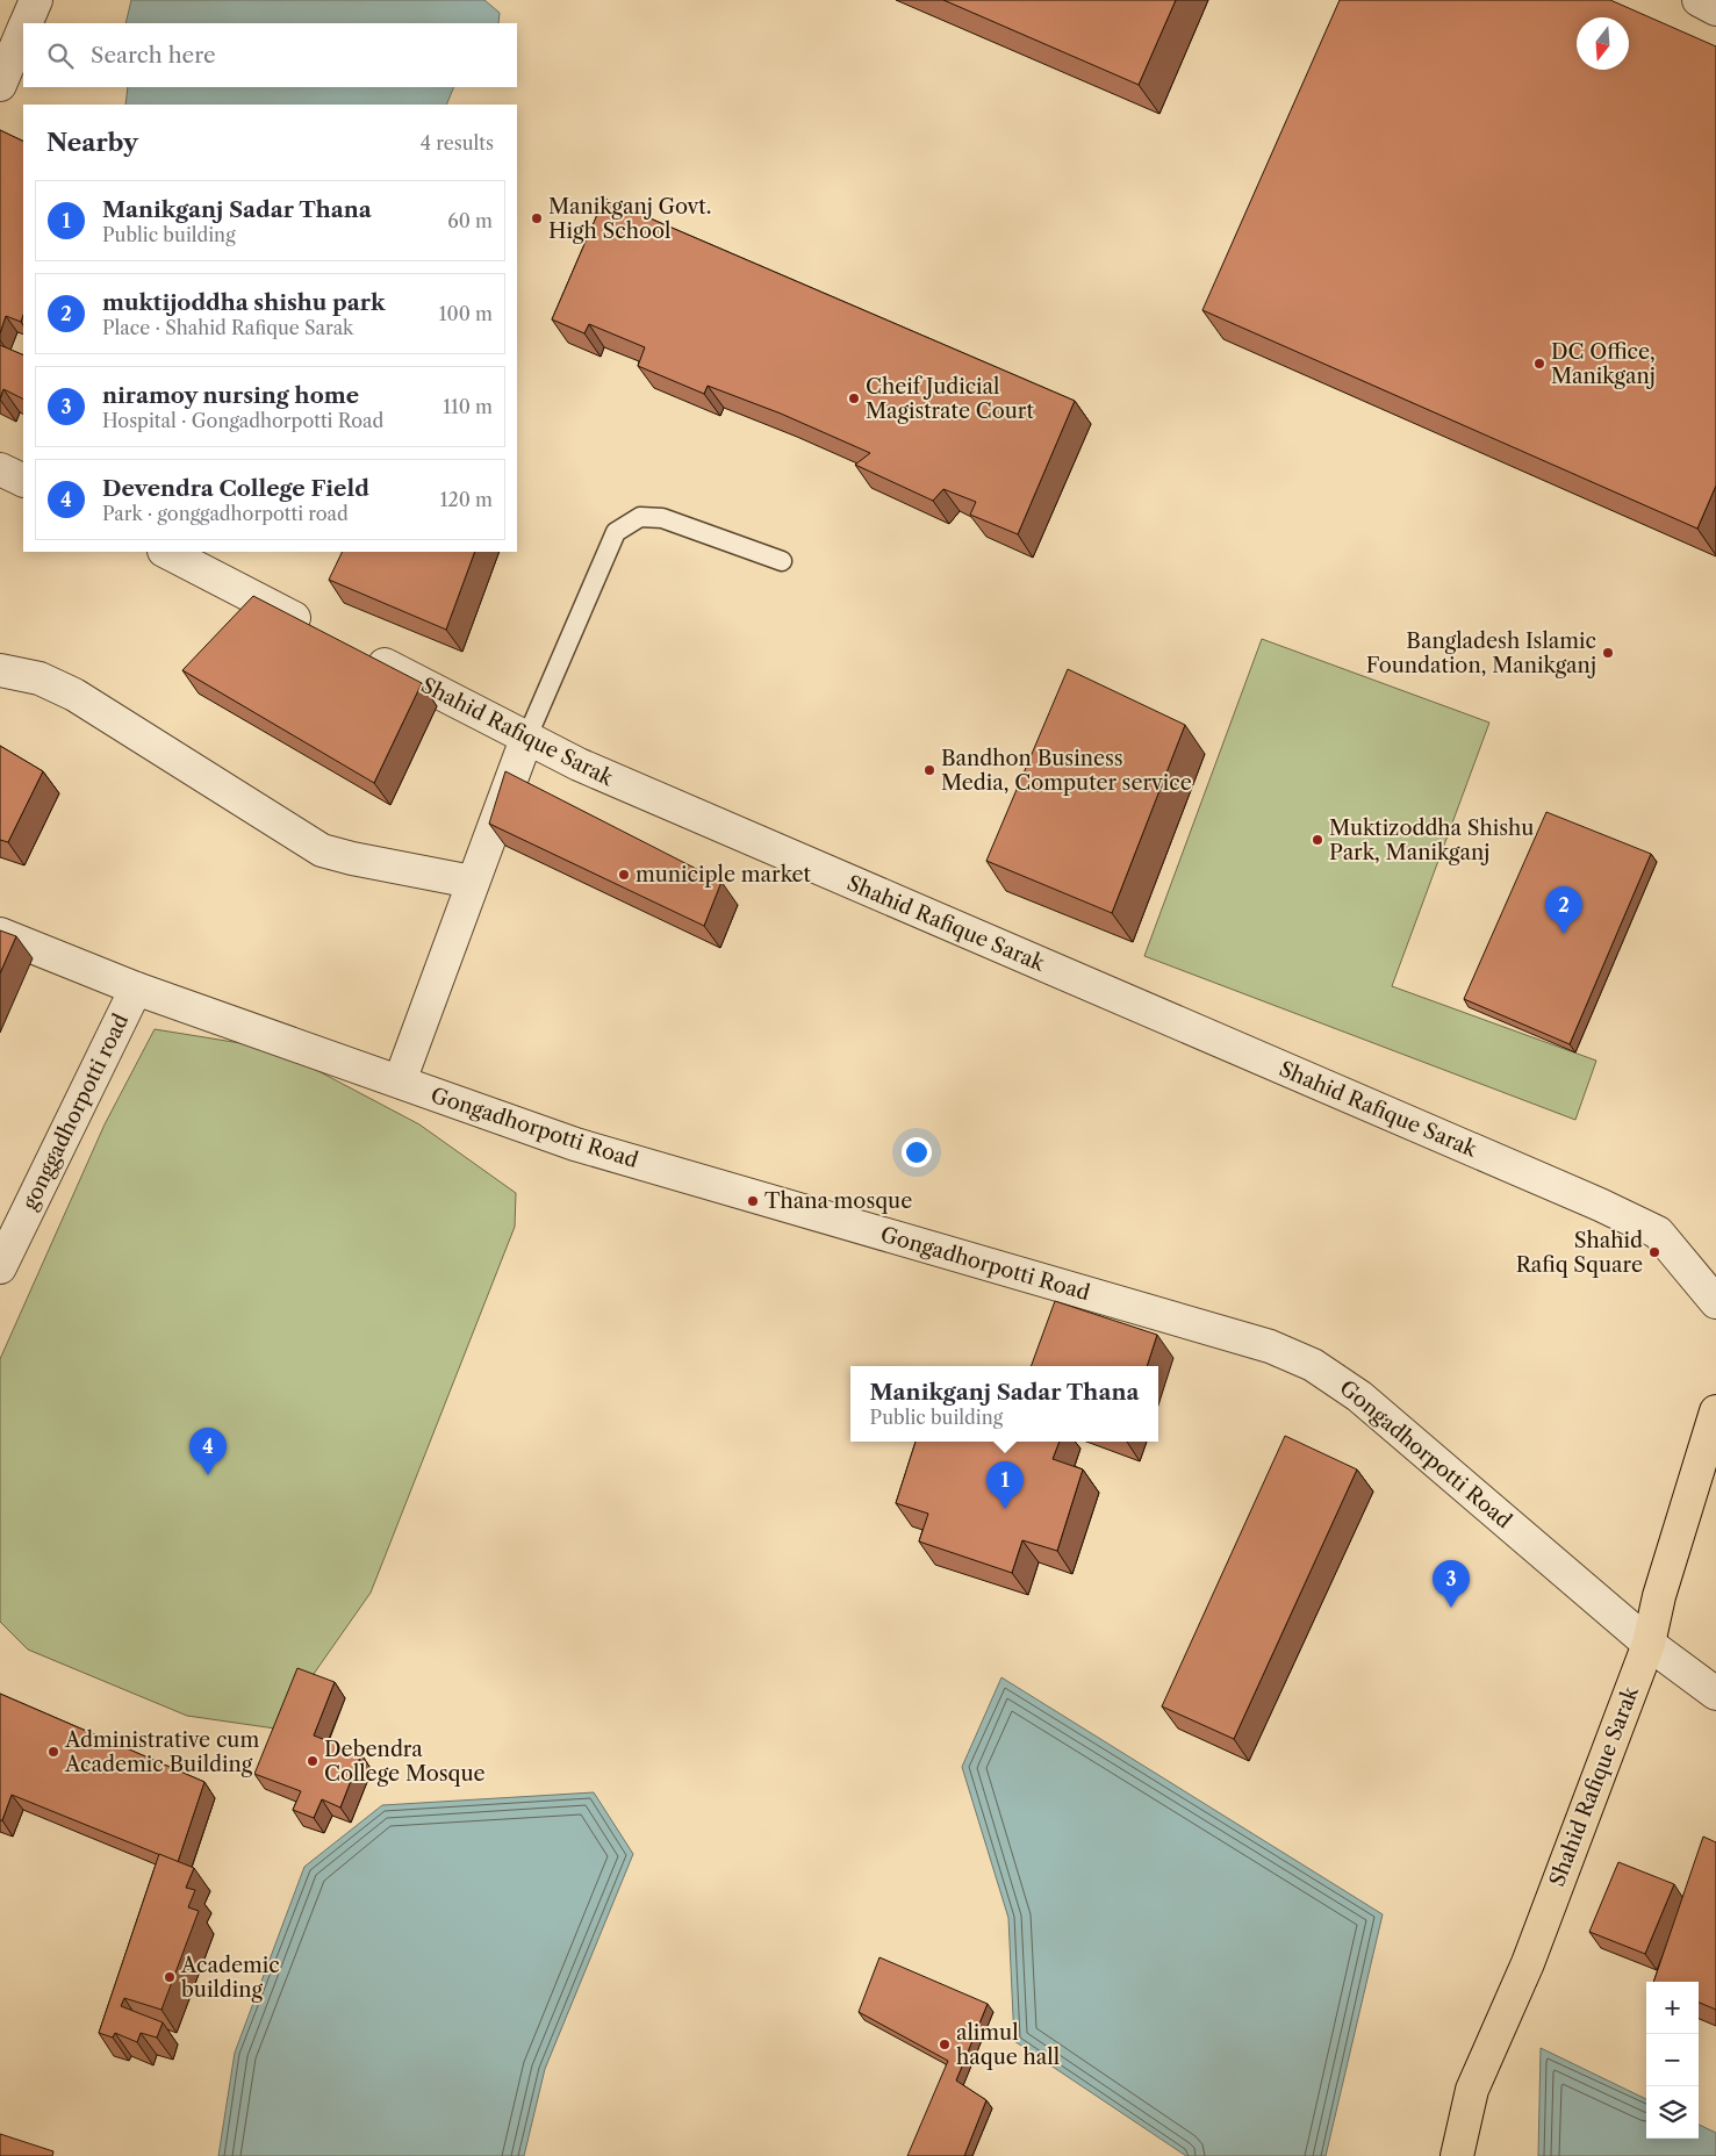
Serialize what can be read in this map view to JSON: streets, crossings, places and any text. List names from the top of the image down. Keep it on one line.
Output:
{"streets":{"main road":["Shahid Rafique Sarak"],"street":["gonggadhorpotti road","Gongadhorpotti Road"]},"crossings":[["Shahid Rafique Sarak","Gongadhorpotti Road"],["gonggadhorpotti road","Gongadhorpotti Road"]],"places":["Manikganj Govt. High School","DC Office, Manikganj","Cheif Judicial Magistrate Court","Bangladesh Islamic Foundation, Manikganj","Bandhon Business Media, Computer service","Muktizoddha Shishu Park, Manikganj","municiple market","Thana mosque","Shahid Rafiq Square","Administrative cum Academic Building","Debendra College Mosque","Academic building","alimul haque hall"],"north":"bottom","page":{"search":"Search here","heading":["Nearby","4 results"],"list":[{"mark":"1","name":"Manikganj Sadar Thana","note":"Public building","value":"60 m"},{"mark":"2","name":"muktijoddha shishu park","note":"Place · Shahid Rafique Sarak","value":"100 m"},{"mark":"3","name":"niramoy nursing home","note":"Hospital · Gongadhorpotti Road","value":"110 m"},{"mark":"4","name":"Devendra College Field","note":"Park · gonggadhorpotti road","value":"120 m"}],"pins":["2","4","1","3"],"popup":["Manikganj Sadar Thana","Public building"],"map_buttons":["+","−"]}}
